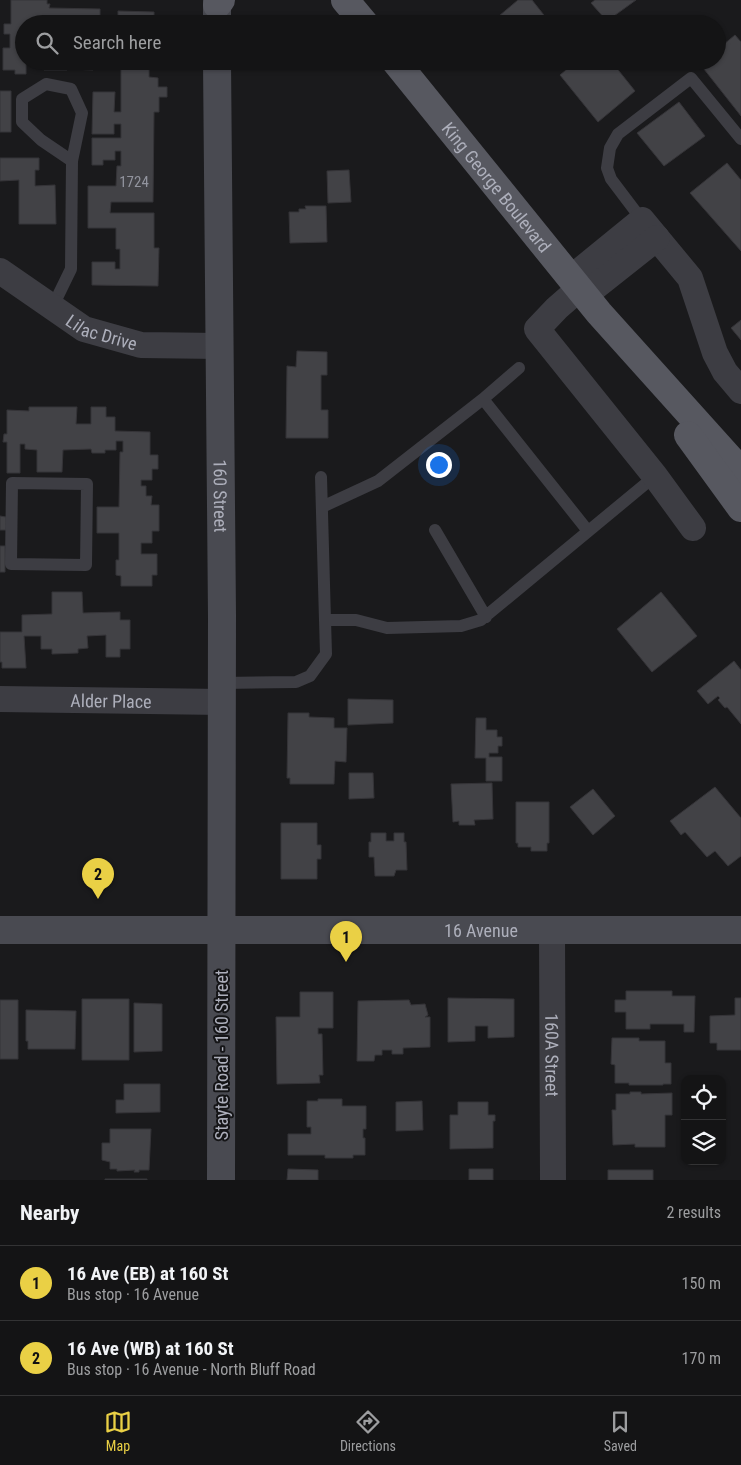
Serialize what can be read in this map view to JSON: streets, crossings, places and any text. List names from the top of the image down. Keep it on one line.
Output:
{"streets":{"main road":["King George Boulevard","160 Street","16 Avenue","Stayte Road - 160 Street"],"street":["Lilac Drive","Alder Place","160A Street"]},"crossings":[["Lilac Drive","160 Street"],["160 Street","Alder Place"],["160 Street","16 Avenue"],["160 Street","Stayte Road - 160 Street"],["16 Avenue","Stayte Road - 160 Street"],["16 Avenue","160A Street"]],"house_numbers":["1724"],"page":{"search":"Search here","pins":["2","1"],"heading":["Nearby","2 results"],"list":[{"mark":"1","name":"16 Ave (EB) at 160 St","note":"Bus stop · 16 Avenue","value":"150 m"},{"mark":"2","name":"16 Ave (WB) at 160 St","note":"Bus stop · 16 Avenue - North Bluff Road","value":"170 m"}],"nav":["Map","Directions","Saved"]}}
